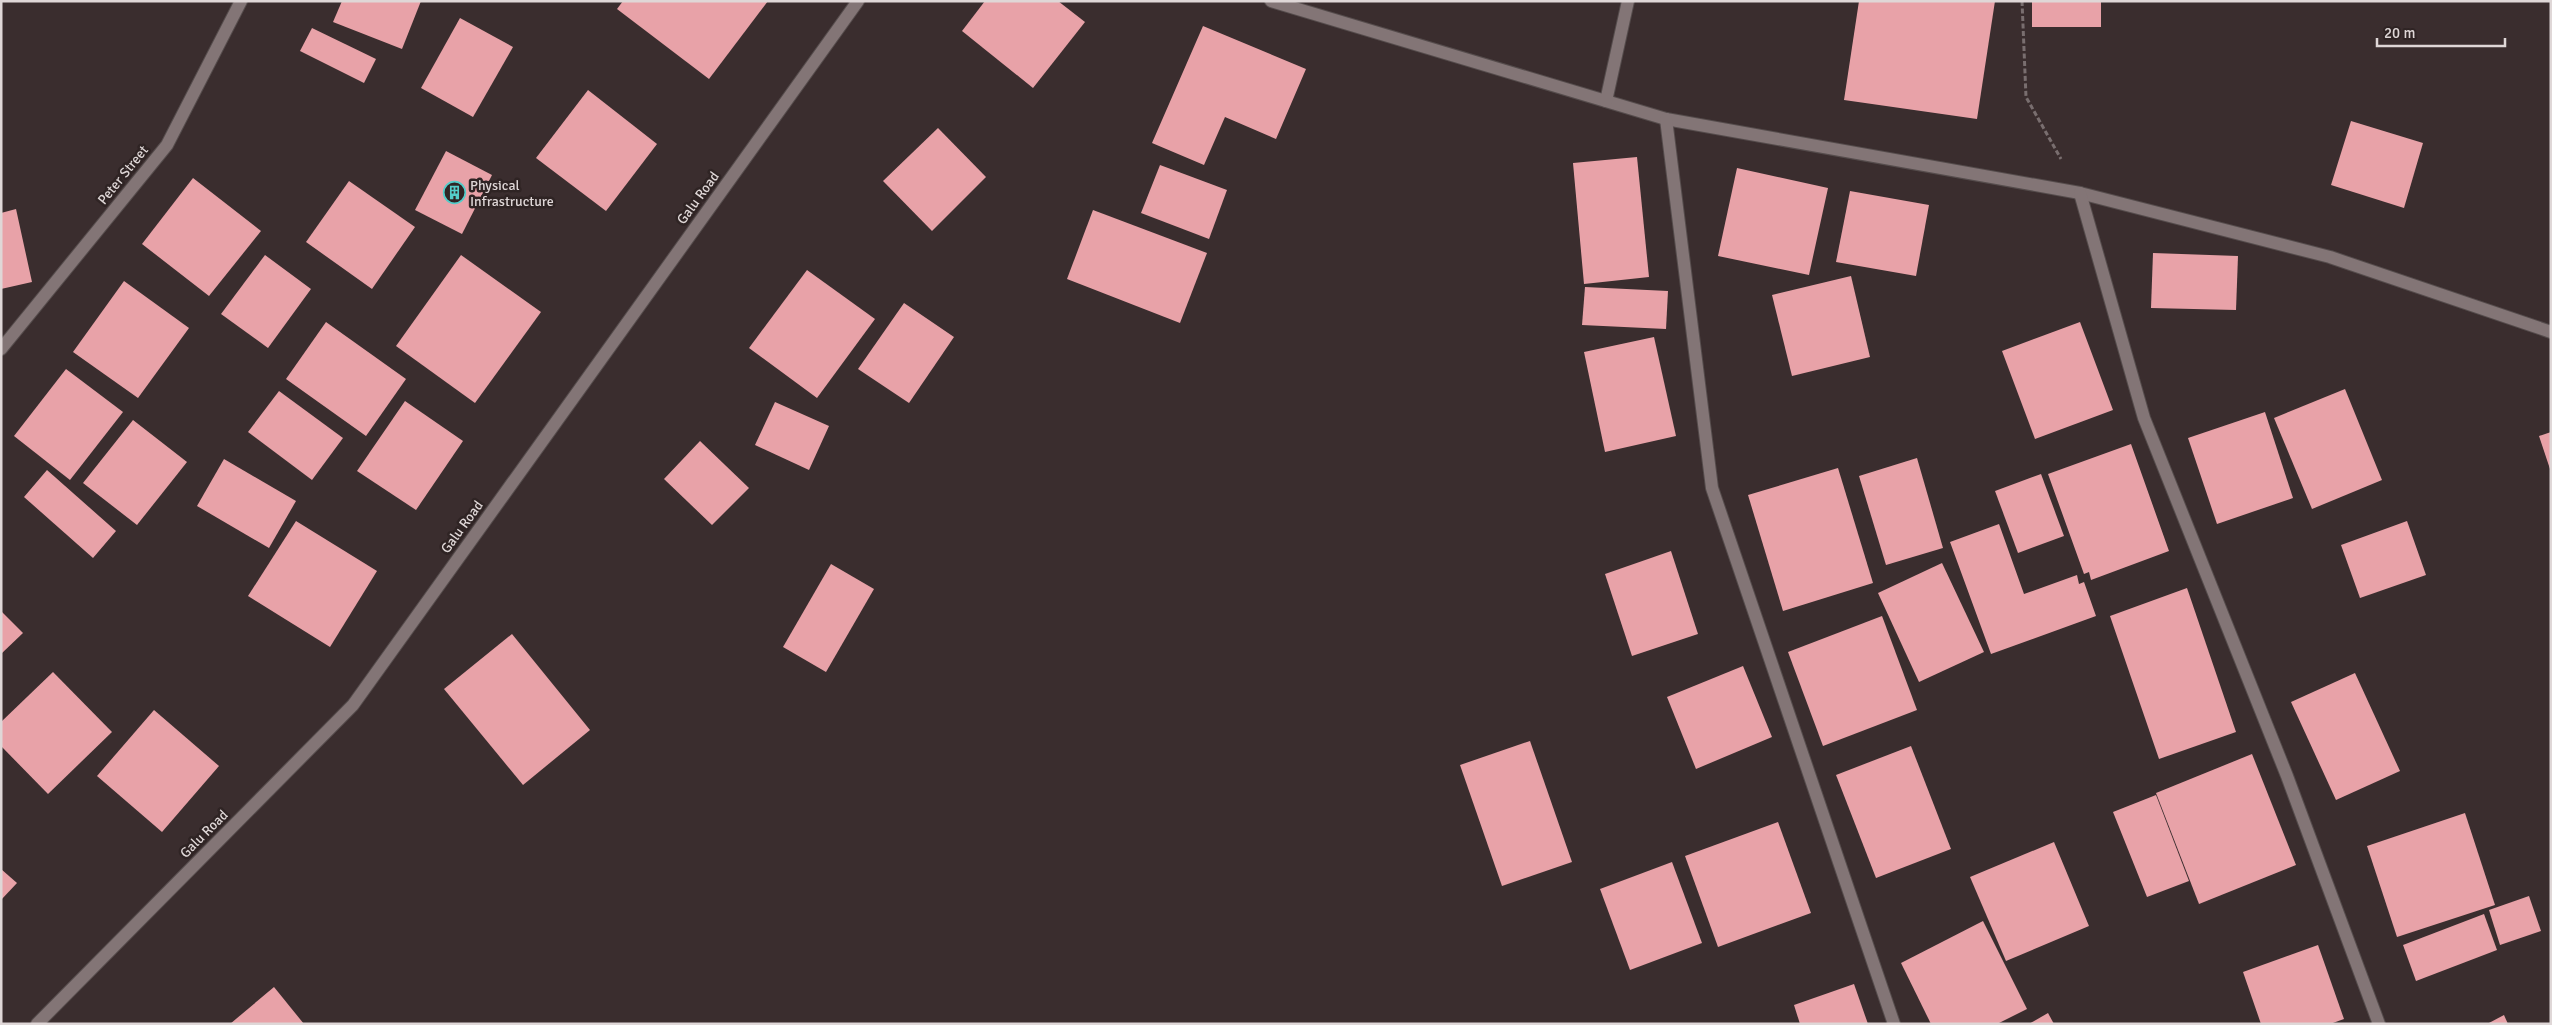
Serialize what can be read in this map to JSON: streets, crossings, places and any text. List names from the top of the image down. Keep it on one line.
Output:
{"streets":{"street":["Peter Street","Galu Road"]},"places":{"building":["Physical Infrastructure"]},"scale_bar":"20 m"}
